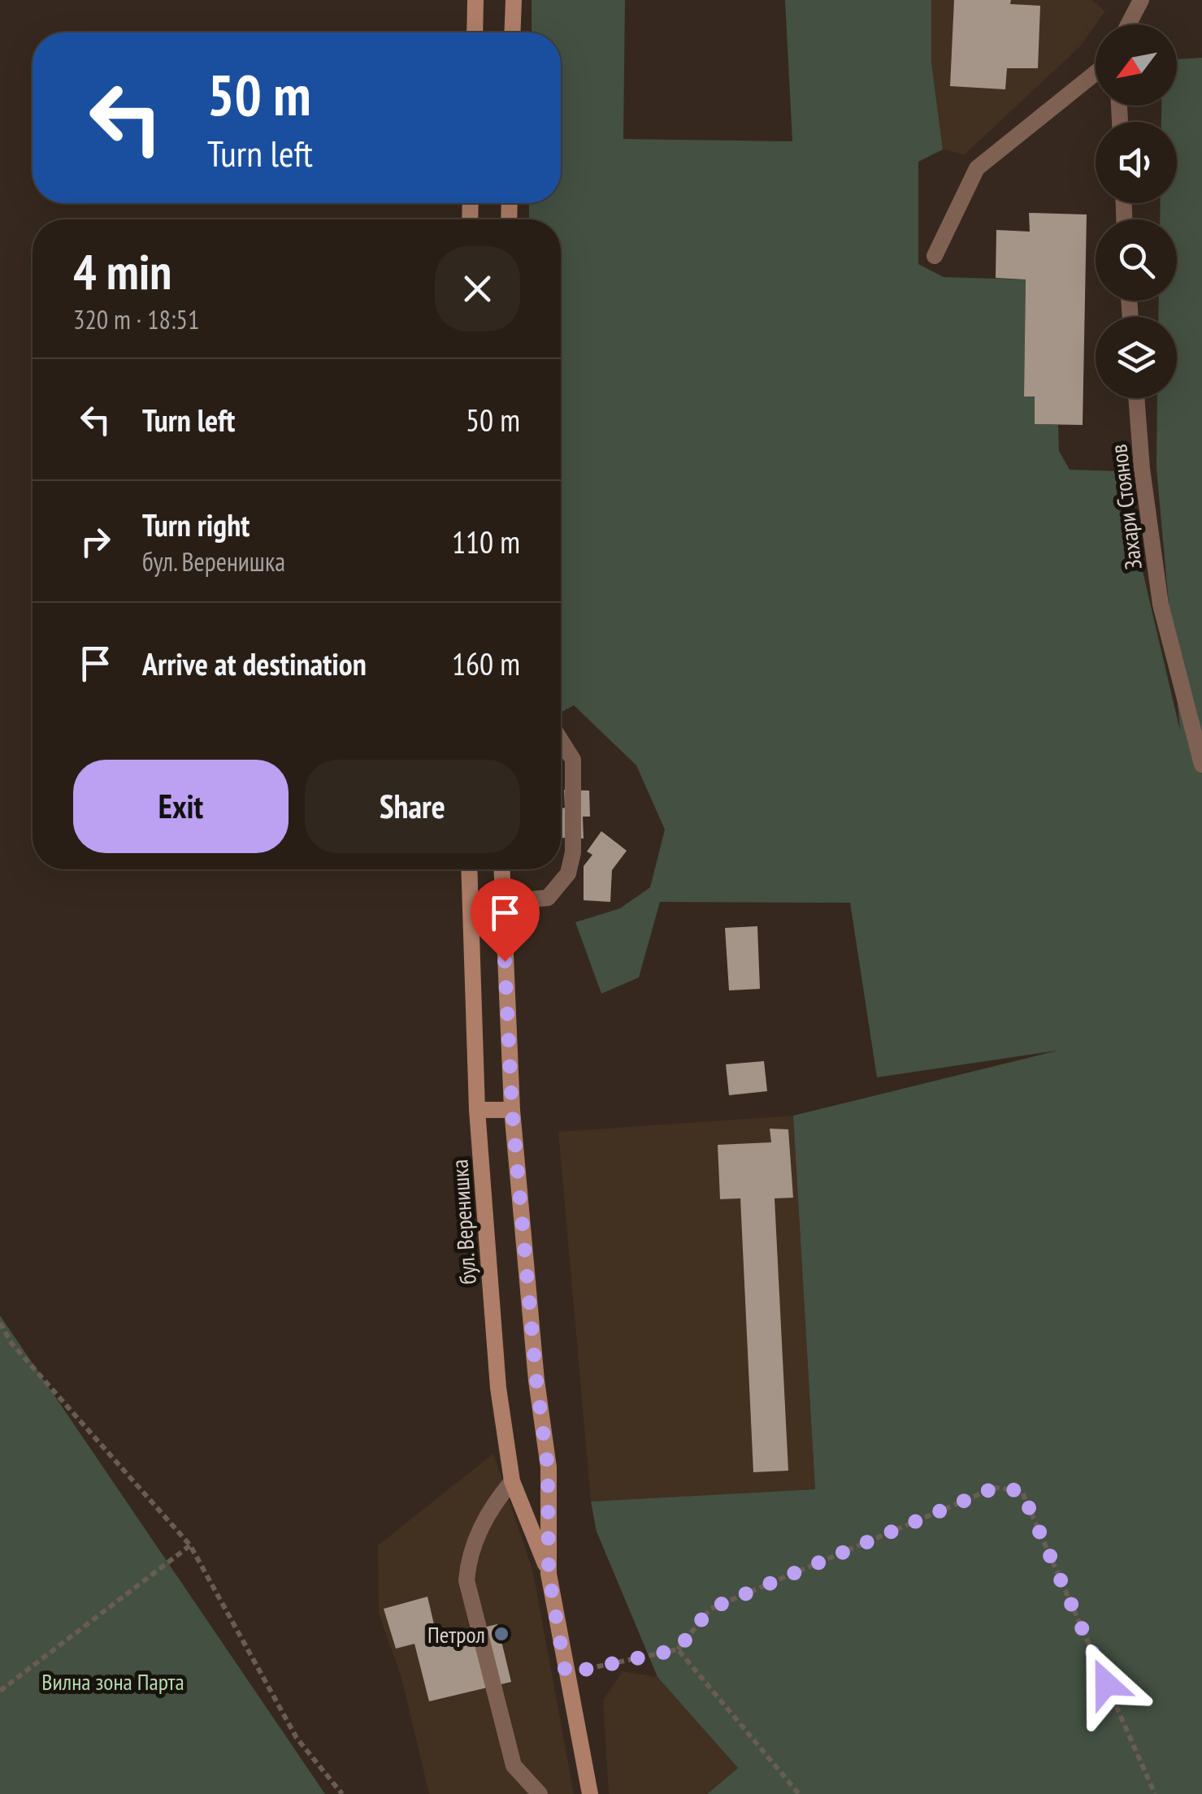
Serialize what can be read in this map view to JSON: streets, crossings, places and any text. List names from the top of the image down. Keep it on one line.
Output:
{"streets":{"main road":["бул. Веренишка"],"street":["Захари Стоянов"]},"parks":["Вилна зона Парта"],"places":["Петрол"],"north":"bottom left","page":{"turn":["50 m","Turn left"],"heading":["4 min","320 m · 18:51"],"list":[{"name":"Turn left","value":"50 m"},{"name":"Turn right","note":"бул. Веренишка","value":"110 m"},{"name":"Arrive at destination","value":"160 m"}],"buttons":["Exit","Share"]}}
